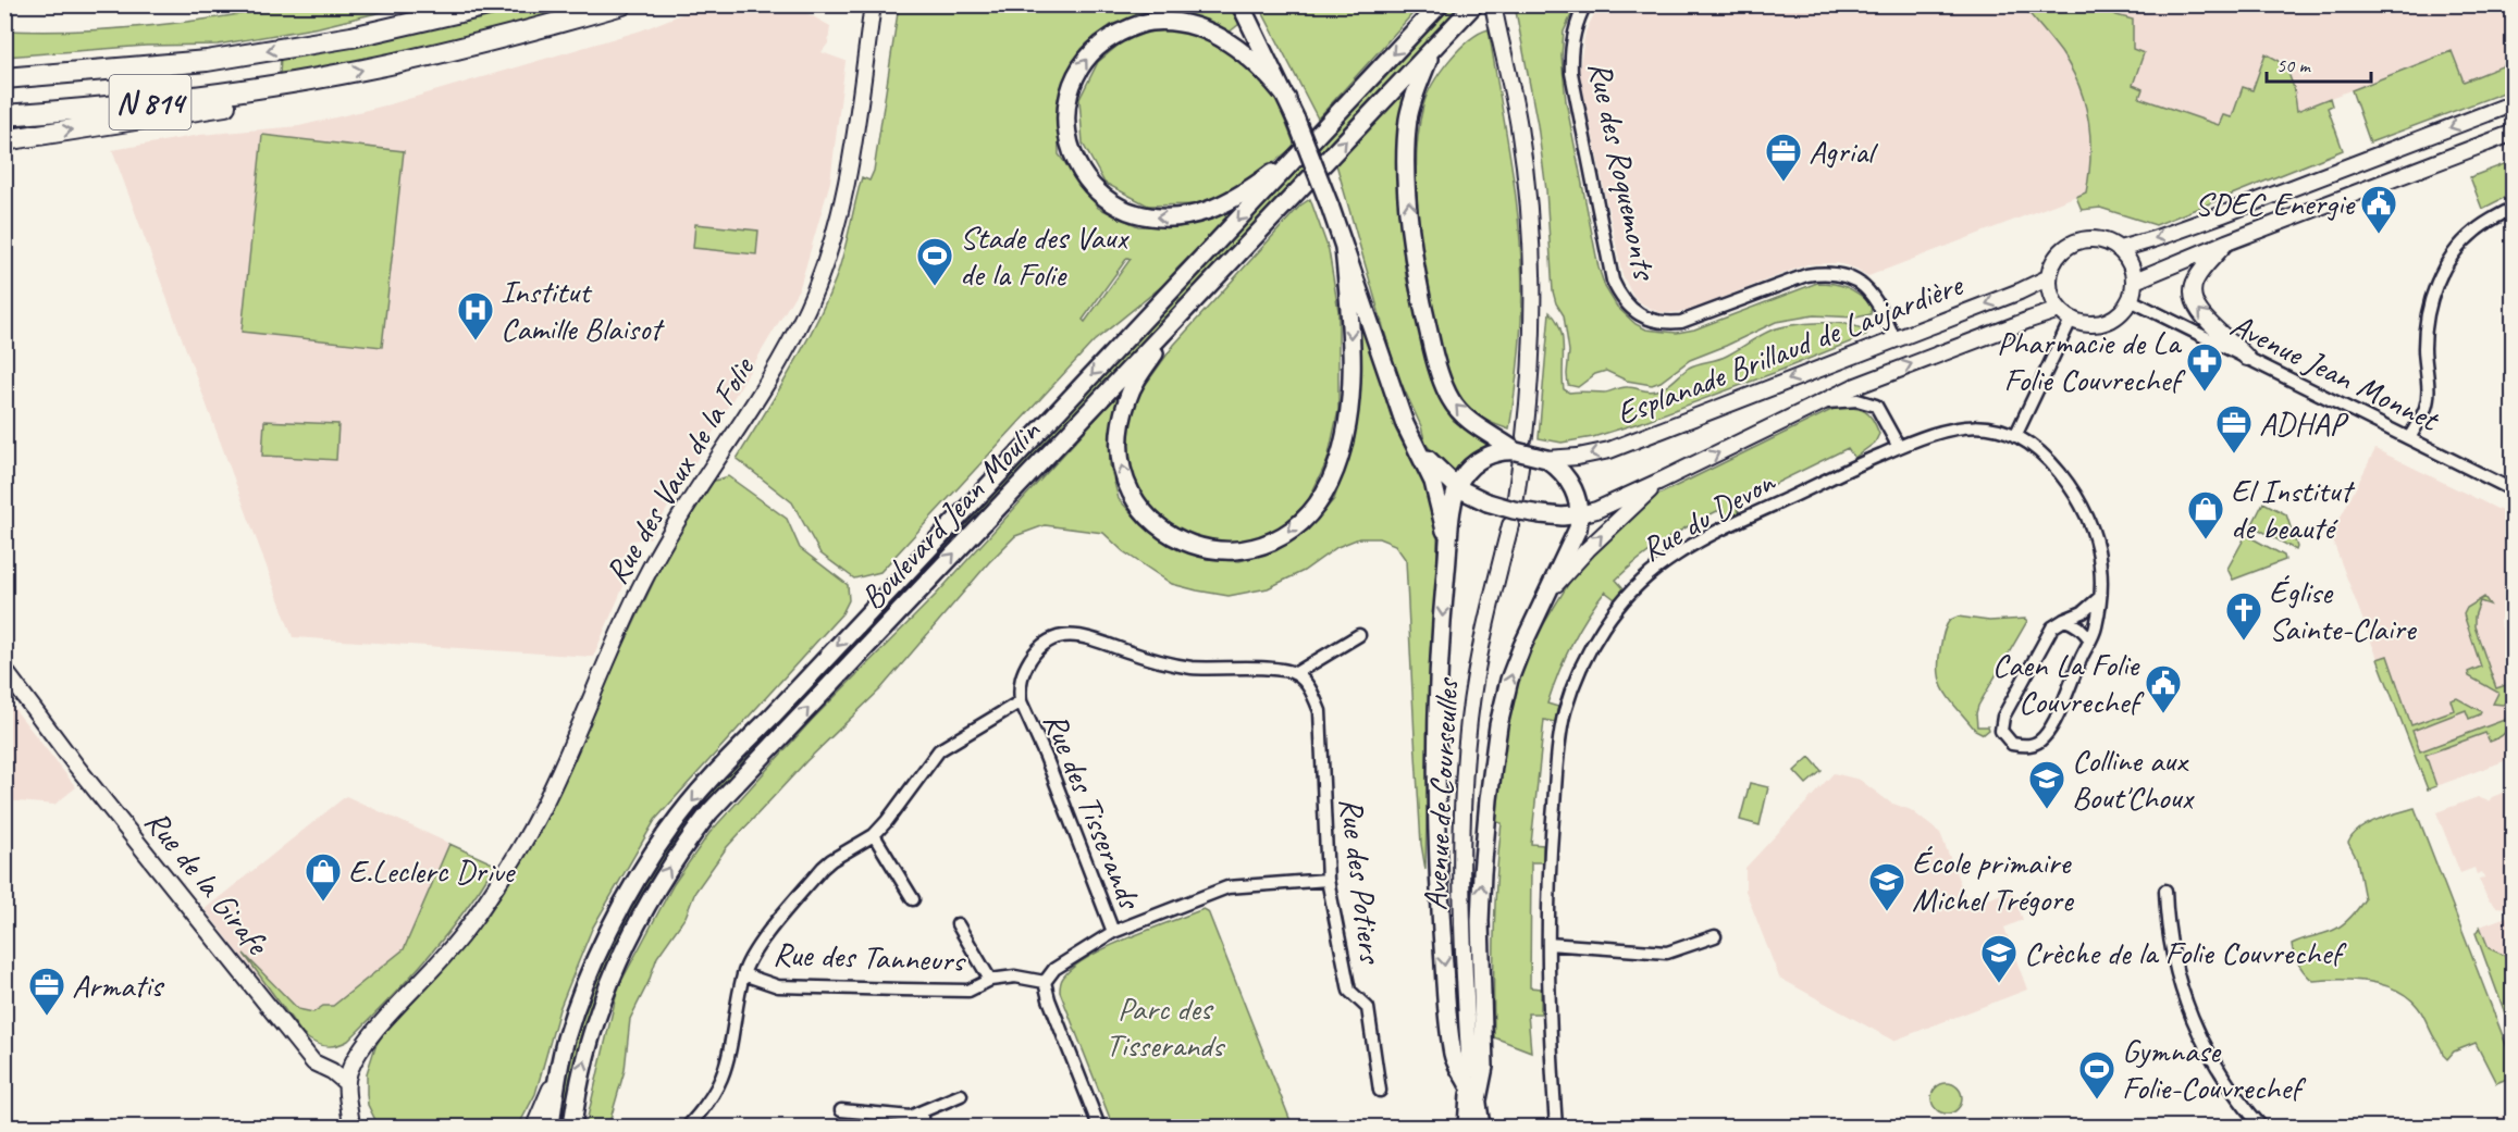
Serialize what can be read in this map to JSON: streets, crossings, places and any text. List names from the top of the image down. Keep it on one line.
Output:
{"streets":{"highway":["N 814"],"main road":["Boulevard Jean Moulin","Avenue de Courseulles"],"street":["Rue des Roquemonts","Esplanade Brillaud de Laujardière","Avenue Jean Monnet","Rue des Vaux de la Folie","Rue du Devon","Rue des Tisserands","Rue des Potiers","Rue de la Girafe","Rue des Tanneurs"]},"crossings":[["Rue des Roquemonts","Esplanade Brillaud de Laujardière"],["Esplanade Brillaud de Laujardière","Avenue Jean Monnet"],["Rue des Vaux de la Folie","Rue de la Girafe"],["Rue des Tisserands","Rue des Tanneurs"]],"parks":["Parc des Tisserands"],"places":{"office":["Agrial","ADHAP","Armatis"],"public building":["SDEC Energie","Caen La Folie Couvrechef"],"sports":["Stade des Vaux de la Folie","Gymnase Folie-Couvrechef"],"hospital":["Institut Camille Blaisot"],"pharmacy":["Pharmacie de La Folie Couvrechef"],"shop":["El Institut de beauté","E.Leclerc Drive"],"church":["Église Sainte-Claire"],"school or university":["Colline aux Bout'Choux","École primaire Michel Trégore","Crèche de la Folie Couvrechef"]},"scale_bar":"50 m"}
